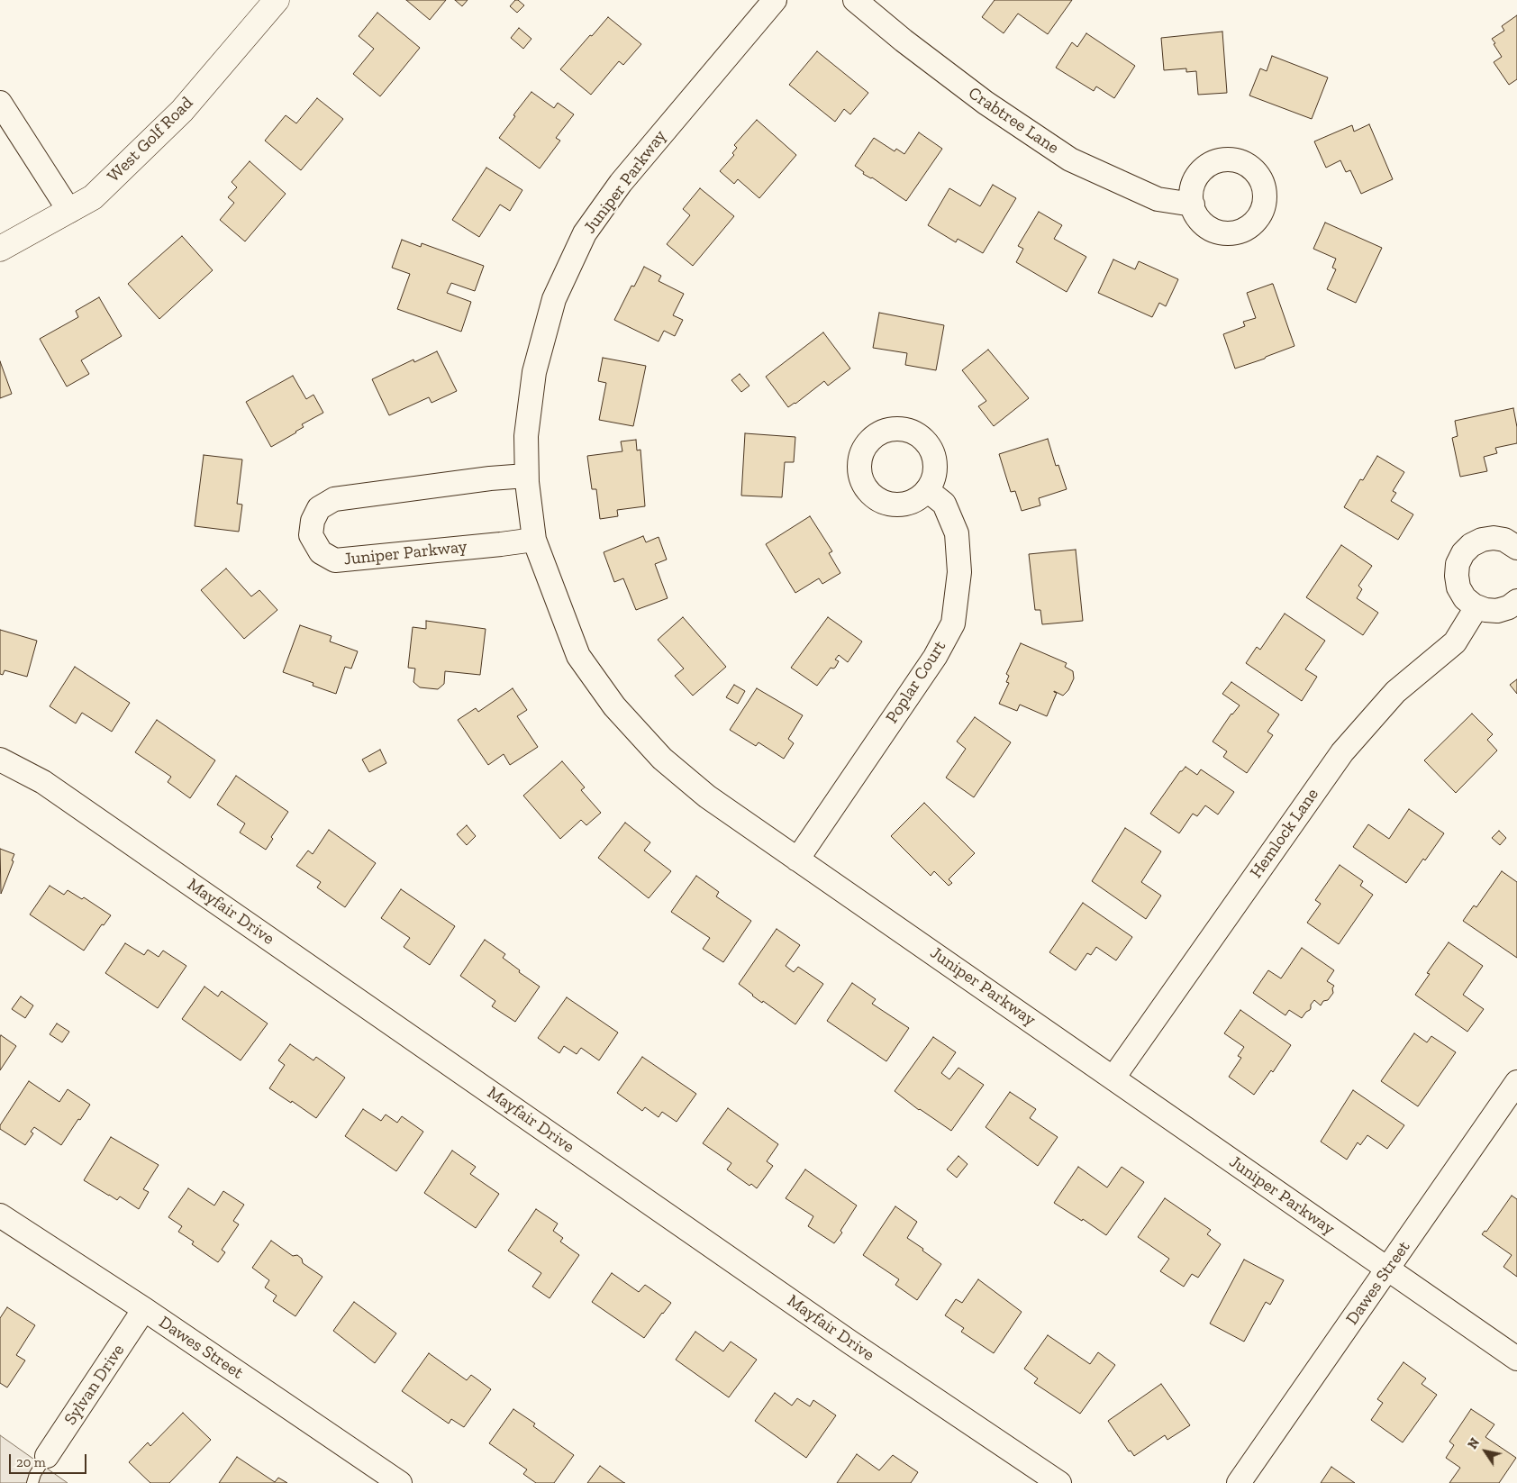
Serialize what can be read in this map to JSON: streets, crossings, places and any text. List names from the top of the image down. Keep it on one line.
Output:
{"streets":{"street":["Crabtree Lane","West Golf Road","Juniper Parkway","Poplar Court","Hemlock Lane","Mayfair Drive","Dawes Street","Sylvan Drive"]},"crossings":[["Juniper Parkway","Poplar Court"],["Juniper Parkway","Hemlock Lane"],["Juniper Parkway","Dawes Street"],["Dawes Street","Sylvan Drive"]],"scale_bar":"20 m","north":"top left"}
